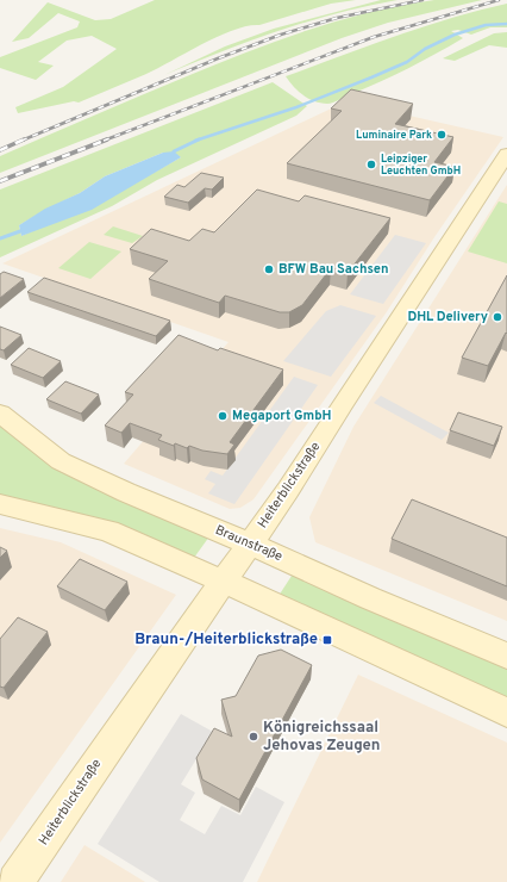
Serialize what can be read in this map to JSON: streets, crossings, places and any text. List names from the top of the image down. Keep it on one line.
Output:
{"streets":{"street":["Heiterblickstraße","Braunstraße"]},"crossings":[["Heiterblickstraße","Braunstraße"]],"places":{"other":["Luminaire Park","Leipziger Leuchten GmbH","BFW Bau Sachsen","DHL Delivery","Megaport GmbH","Königreichssaal Jehovas Zeugen"],"transit":["Braun-/Heiterblickstraße"]}}
